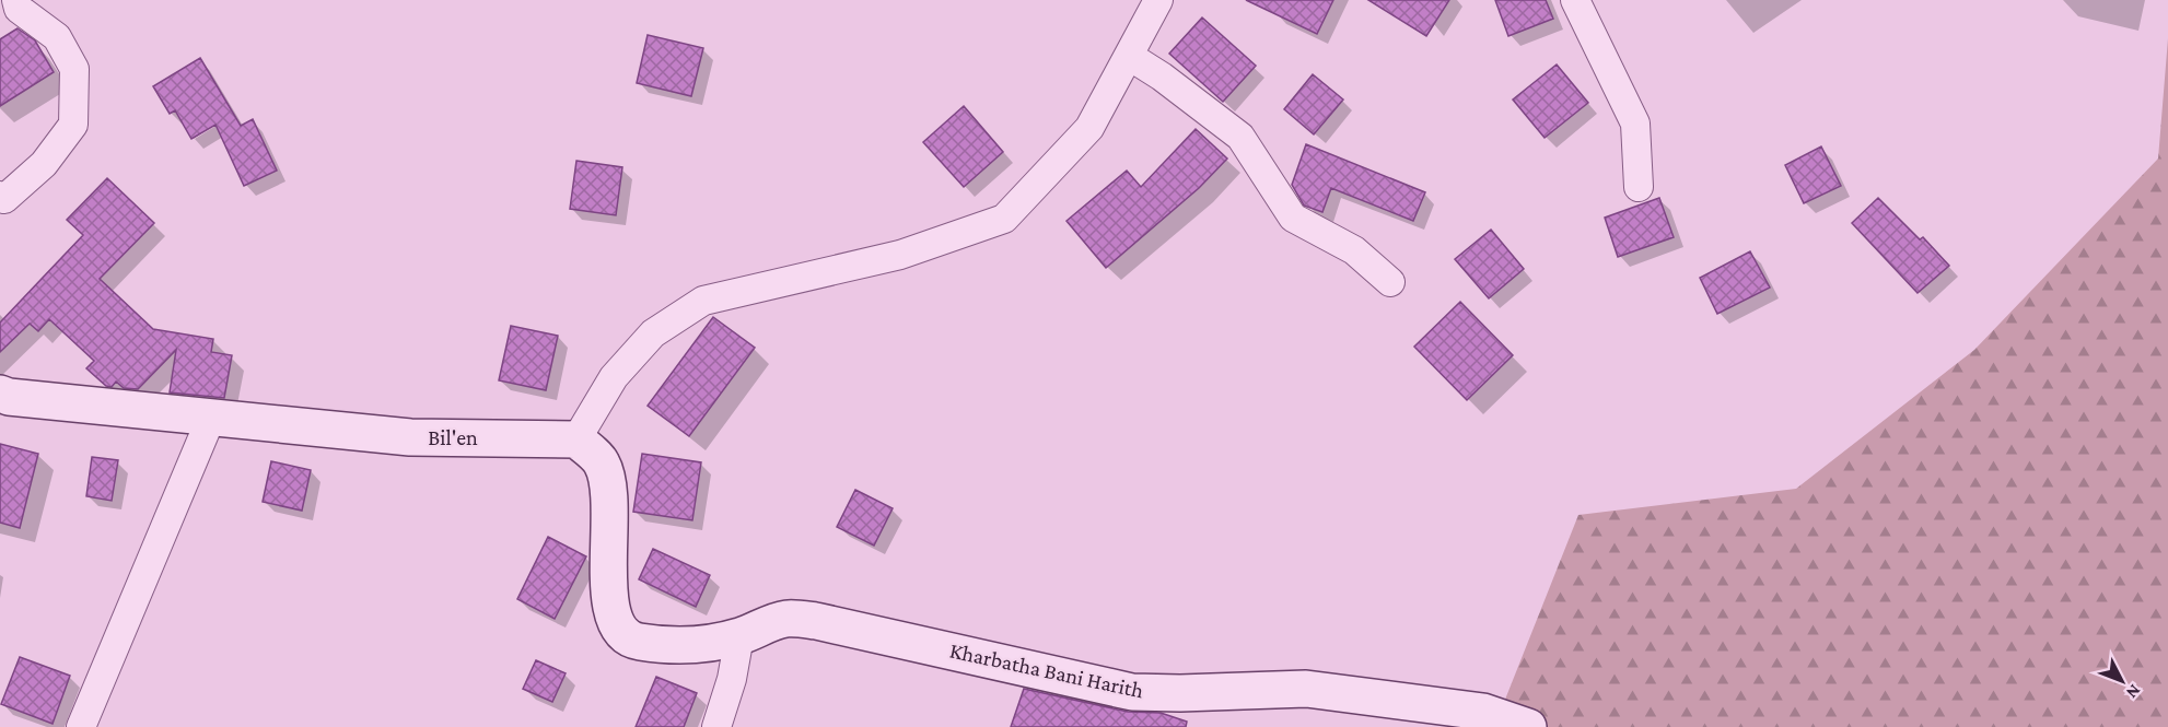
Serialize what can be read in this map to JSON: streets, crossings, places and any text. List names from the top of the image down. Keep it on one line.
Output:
{"streets":{"street":["Bil'en","Kharbatha Bani Harith"]},"north":"bottom right"}
